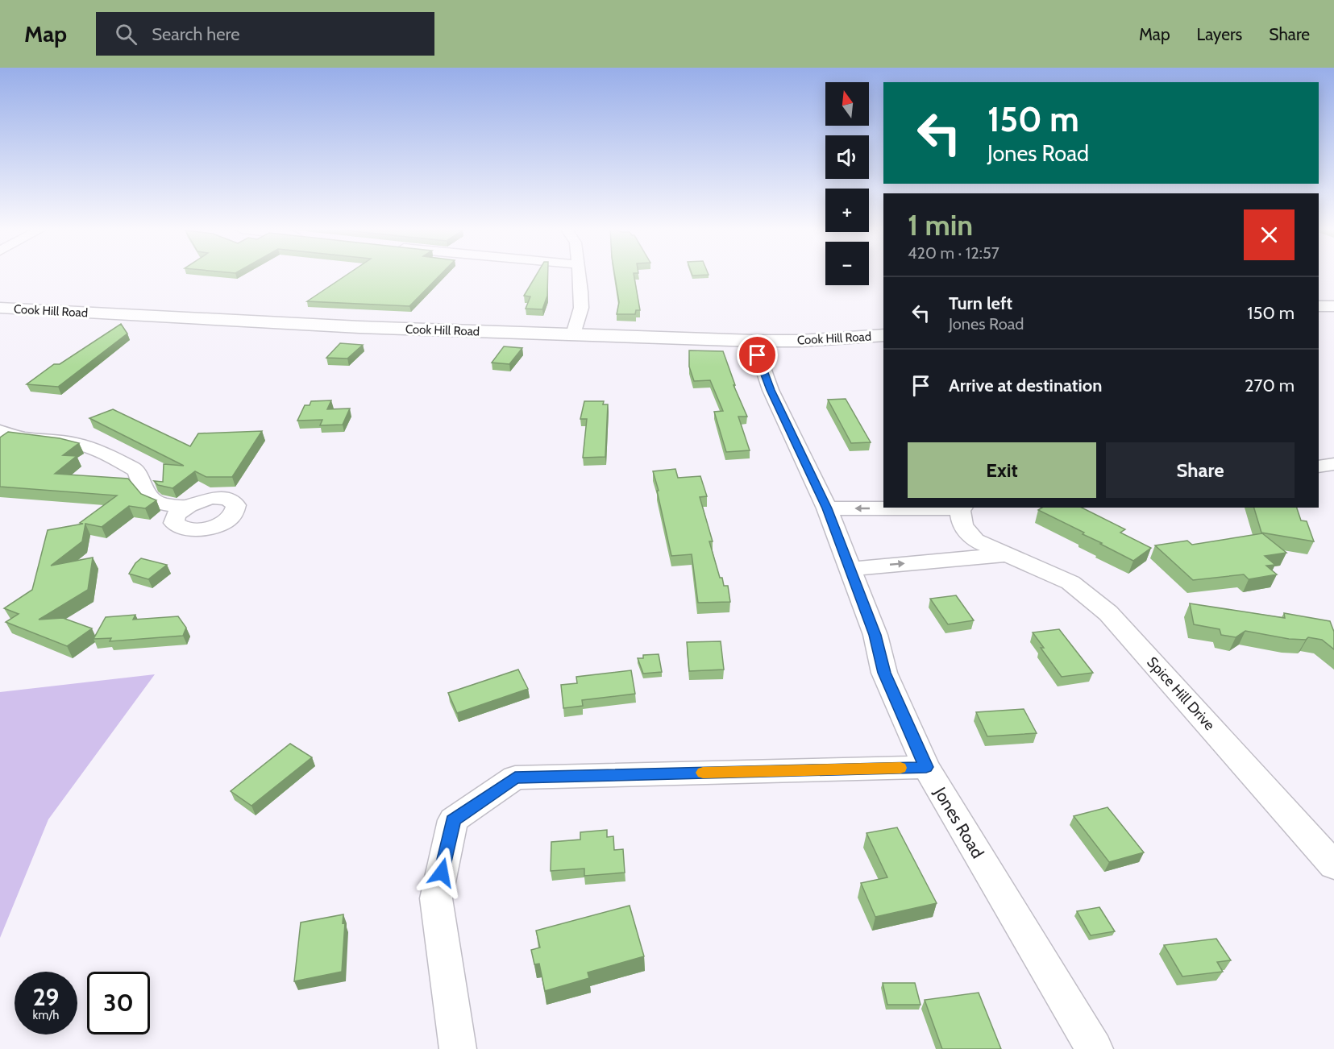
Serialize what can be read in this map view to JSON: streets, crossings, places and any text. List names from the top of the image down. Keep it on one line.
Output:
{"streets":{"street":["Cook Hill Road","Spice Hill Drive","Jones Road"]},"crossings":[["Cook Hill Road","Jones Road"],["Spice Hill Drive","Jones Road"]],"north":"top","page":{"header":"Map","search":"Search here","nav":["Map","Layers","Share"],"map_buttons":["+","−"],"turn":["150 m","Jones Road"],"heading":["1 min","420 m · 12:57"],"list":[{"name":"Turn left","note":"Jones Road","value":"150 m"},{"name":"Arrive at destination","value":"270 m"}],"buttons":["Exit","Share"],"speed":"29 km/h","limit":"30"}}
